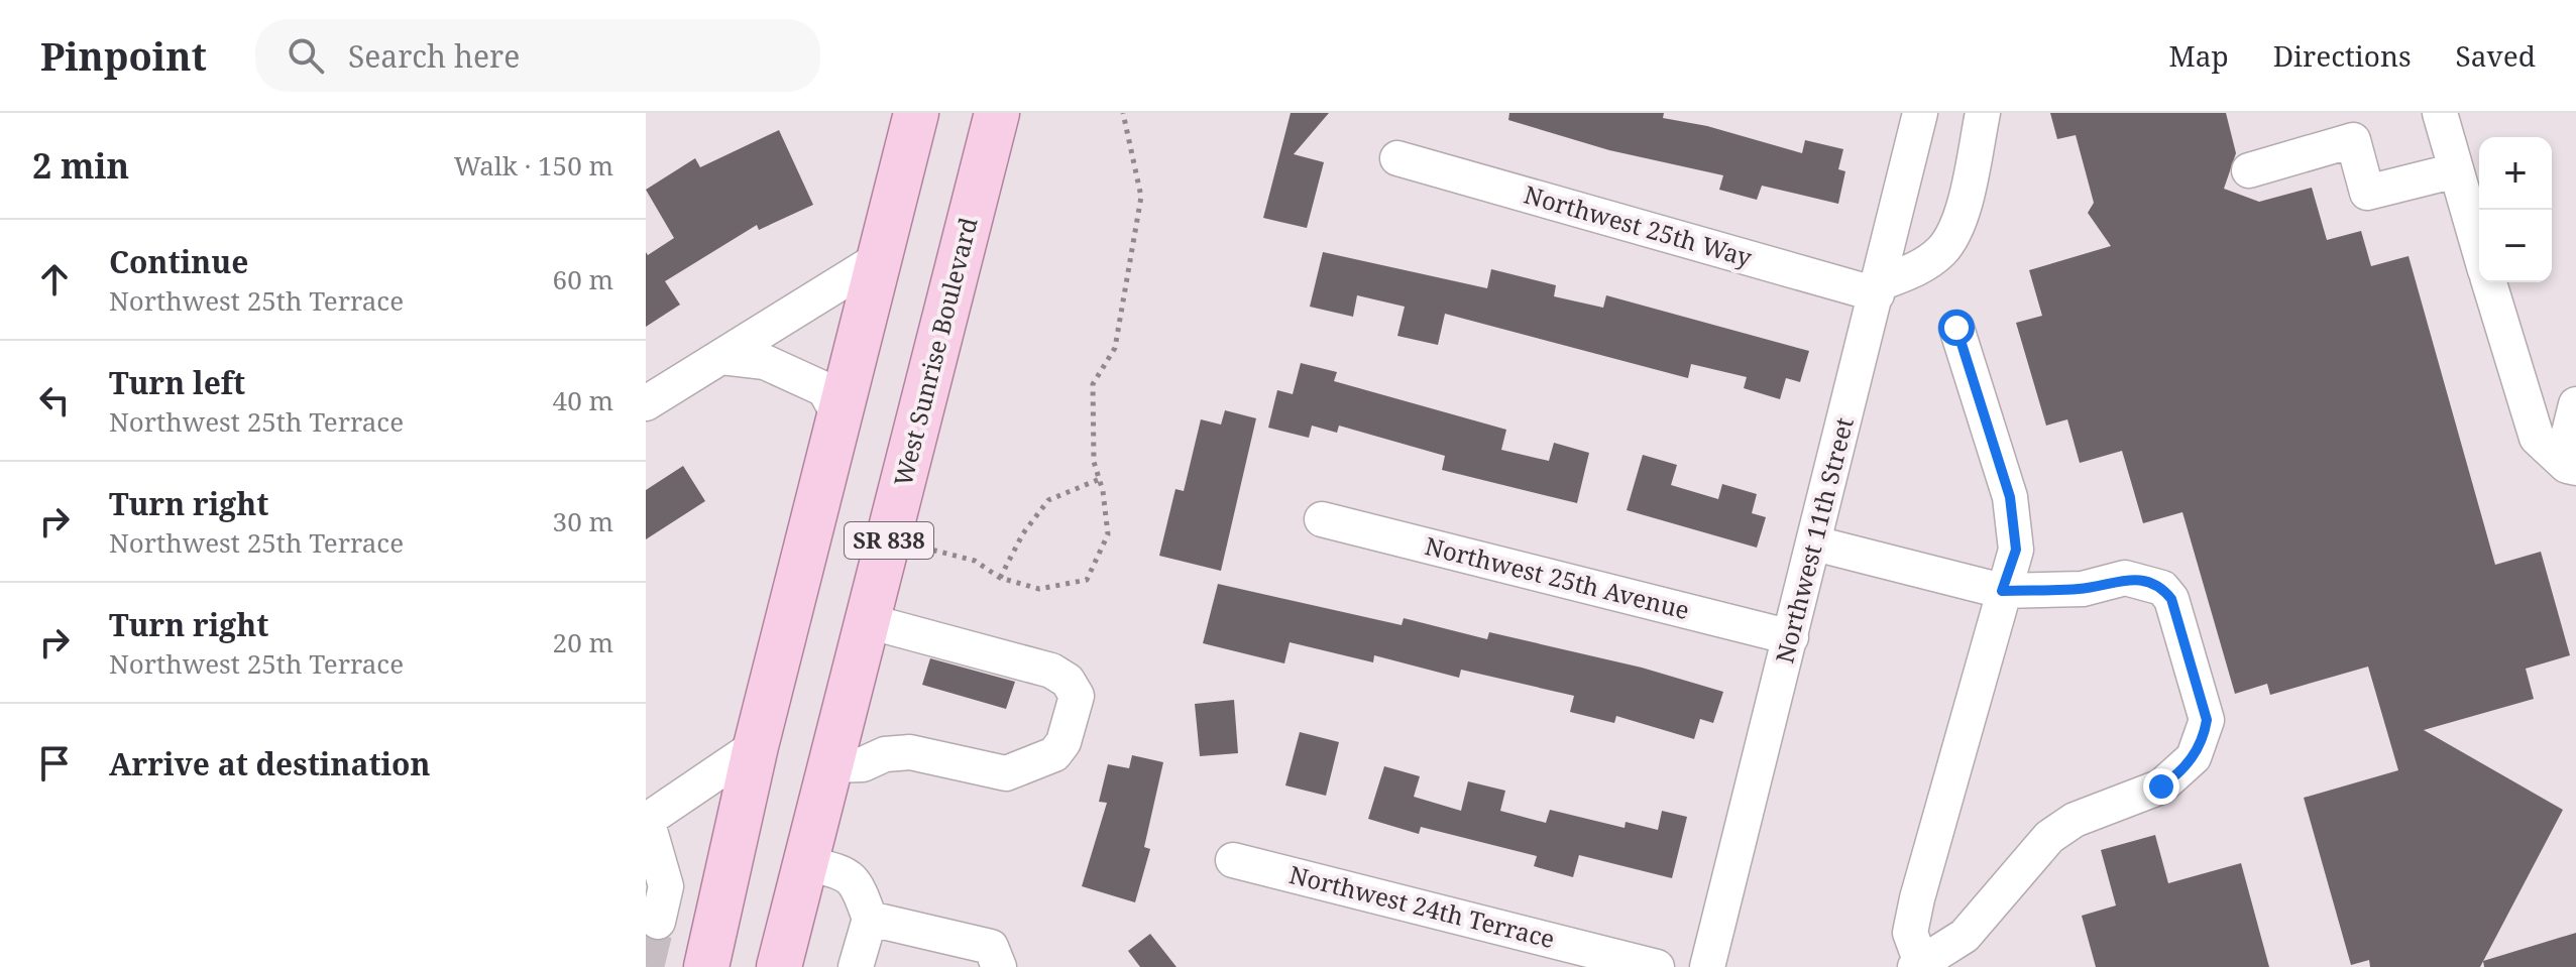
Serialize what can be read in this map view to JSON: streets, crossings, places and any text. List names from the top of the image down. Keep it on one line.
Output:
{"streets":{"main road":["West Sunrise Boulevard","SR 838"],"street":["Northwest 25th Way","Northwest 11th Street","Northwest 25th Avenue","Northwest 24th Terrace"]},"crossings":[["Northwest 25th Way","Northwest 11th Street"],["Northwest 11th Street","Northwest 25th Avenue"]],"page":{"header":"Pinpoint","search":"Search here","nav":["Map","Directions","Saved"],"heading":["2 min","Walk · 150 m"],"map_buttons":["+","−"],"list":[["Continue","Northwest 25th Terrace","60 m"],["Turn left","Northwest 25th Terrace","40 m"],["Turn right","Northwest 25th Terrace","30 m"],["Turn right","Northwest 25th Terrace","20 m"],"Arrive at destination"]}}
